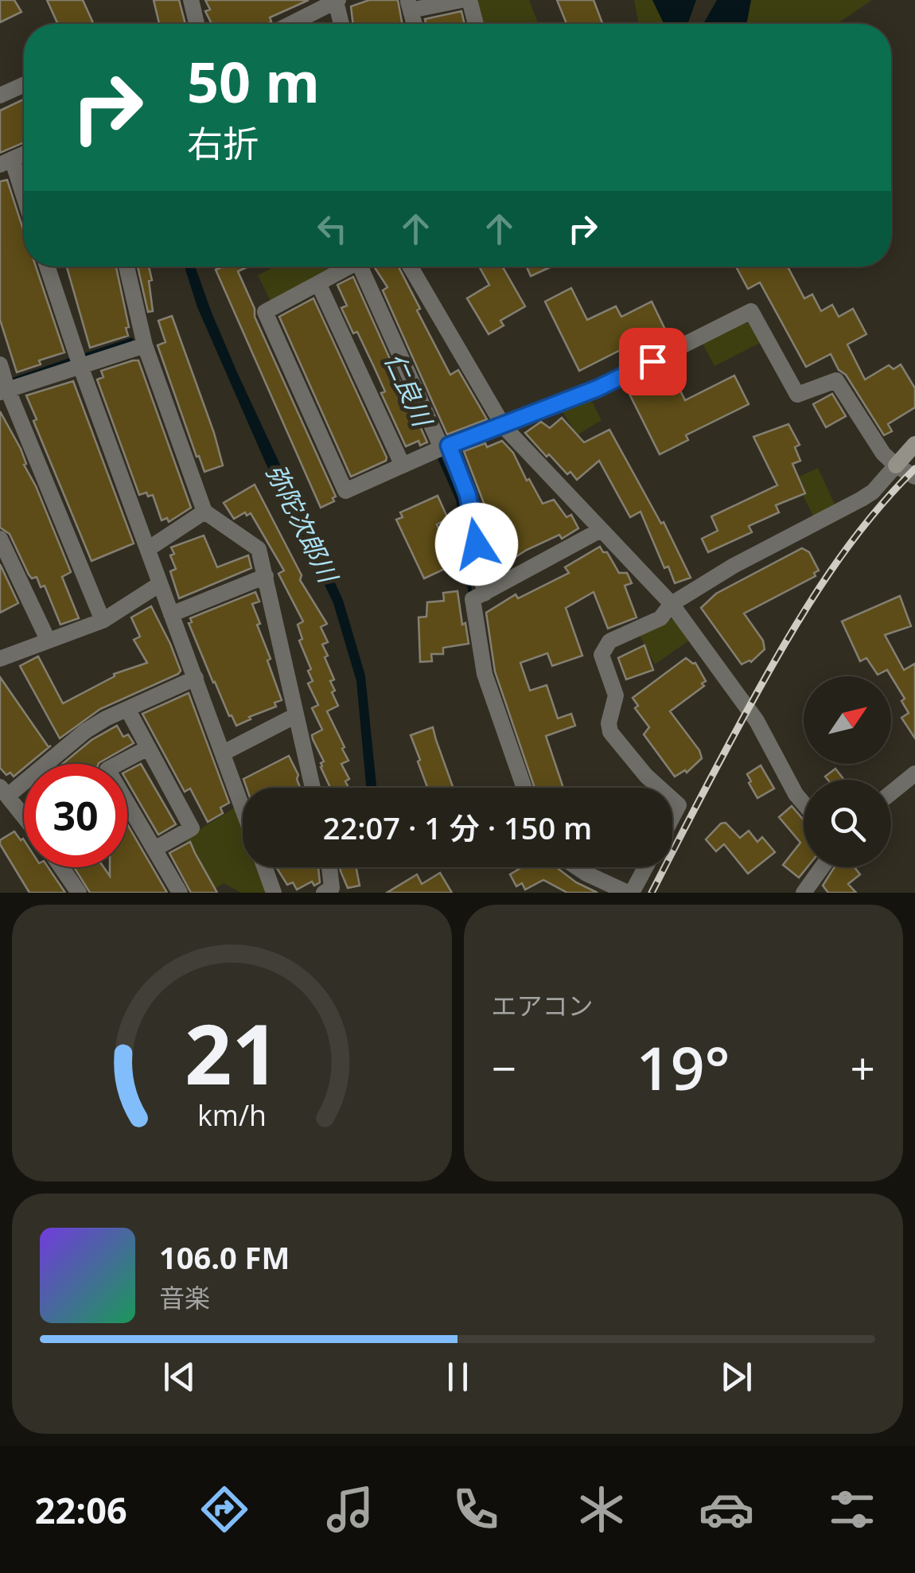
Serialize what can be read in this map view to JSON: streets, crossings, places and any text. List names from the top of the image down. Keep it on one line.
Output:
{"water":["仁良川","弥陀次郎川"],"north":"top right","page":{"turn":["50 m","右折"],"limit":"30","trip":"22:07 · 1 分 · 150 m","tile":"エアコン","heat":["−","19°","+"],"song":["106.0 FM","音楽"],"tabs":"22:06","gauge":["21","km/h"]}}
